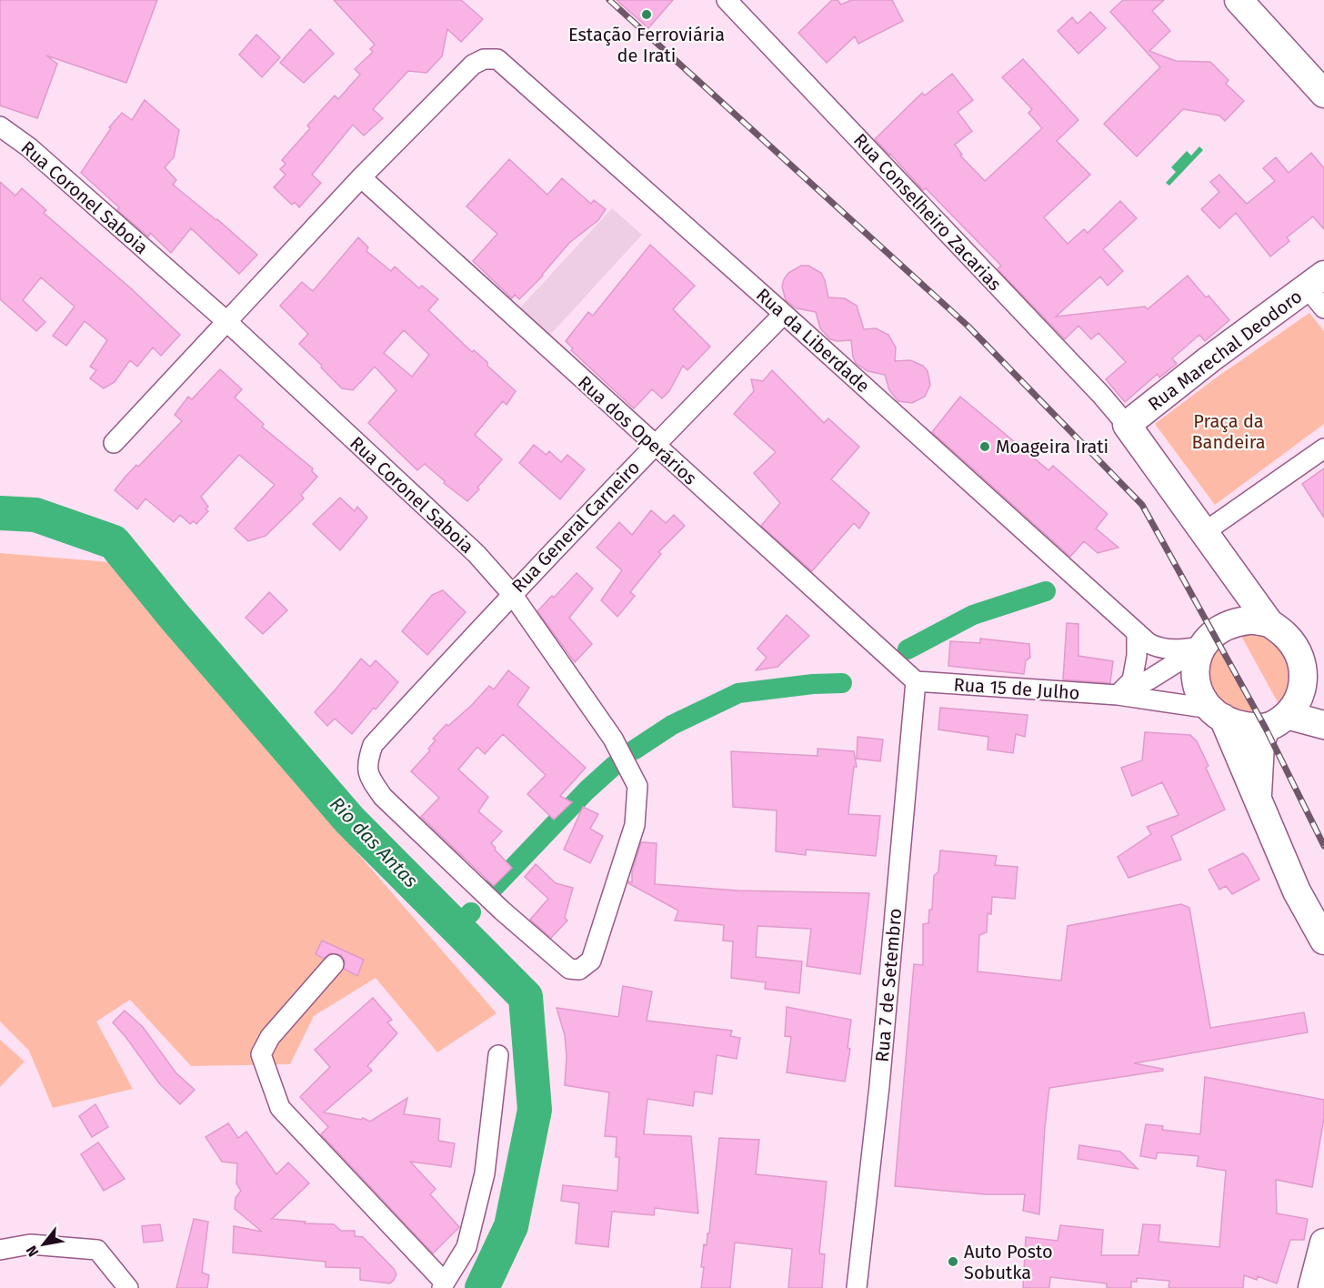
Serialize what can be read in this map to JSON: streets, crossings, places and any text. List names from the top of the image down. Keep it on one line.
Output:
{"streets":{"main road":["Rua Marechal Deodoro"],"street":["Rua Coronel Saboia","Rua Conselheiro Zacarias","Rua da Liberdade","Rua dos Operários","Rua General Carneiro","Rua 15 de Julho","Rua 7 de Setembro"]},"crossings":[["Rua Coronel Saboia","Rua General Carneiro"],["Rua Conselheiro Zacarias","Rua Marechal Deodoro"],["Rua da Liberdade","Rua dos Operários"],["Rua da Liberdade","Rua General Carneiro"],["Rua da Liberdade","Rua 15 de Julho"],["Rua dos Operários","Rua General Carneiro"],["Rua dos Operários","Rua 15 de Julho"],["Rua dos Operários","Rua 7 de Setembro"],["Rua 15 de Julho","Rua 7 de Setembro"]],"water":["Rio das Antas"],"parks":["Praça da Bandeira"],"places":["Estação Ferroviária de Irati","Moageira Irati","Auto Posto Sobutka"],"north":"bottom left"}
